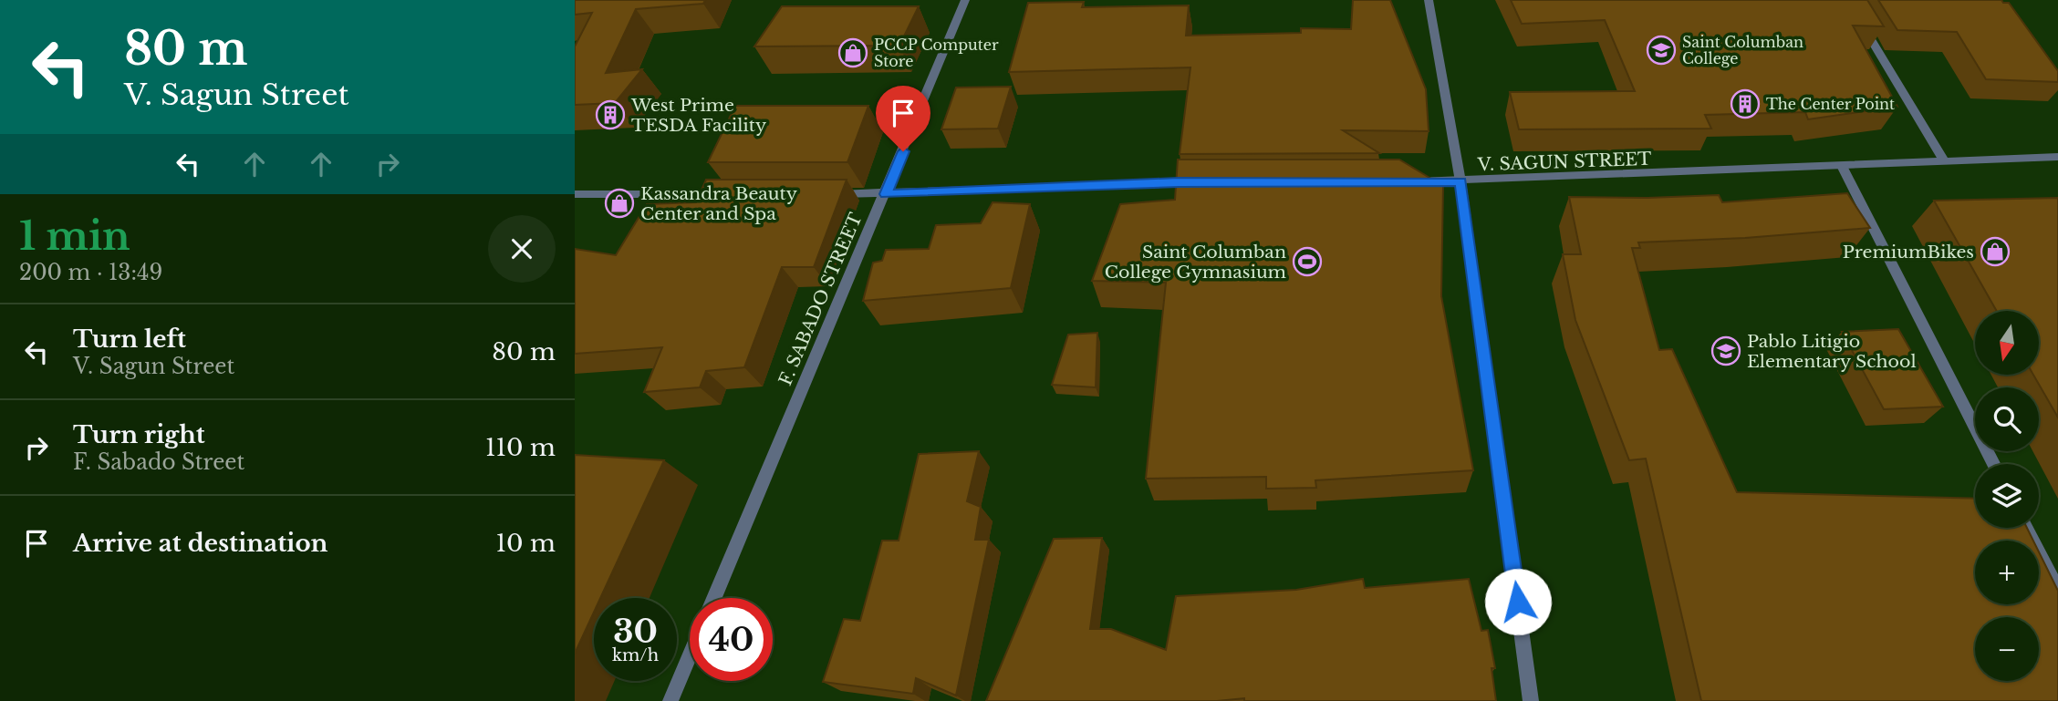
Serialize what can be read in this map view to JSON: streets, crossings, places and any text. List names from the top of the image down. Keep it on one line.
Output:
{"streets":{"street":["V. SAGUN STREET","F. SABADO STREET"]},"places":{"school or university":["Saint Columban College","Pablo Litigio Elementary School"],"shop":["PCCP Computer Store","Kassandra Beauty Center and Spa","PremiumBikes"],"building":["The Center Point","West Prime TESDA Facility"],"sports":["Saint Columban College Gymnasium"]},"north":"bottom","page":{"turn":["80 m","V. Sagun Street"],"heading":["1 min","200 m · 13:49"],"list":[{"name":"Turn left","note":"V. Sagun Street","value":"80 m"},{"name":"Turn right","note":"F. Sabado Street","value":"110 m"},{"name":"Arrive at destination","value":"10 m"}],"map_buttons":["+","−"],"speed":"30 km/h","limit":"40"}}
